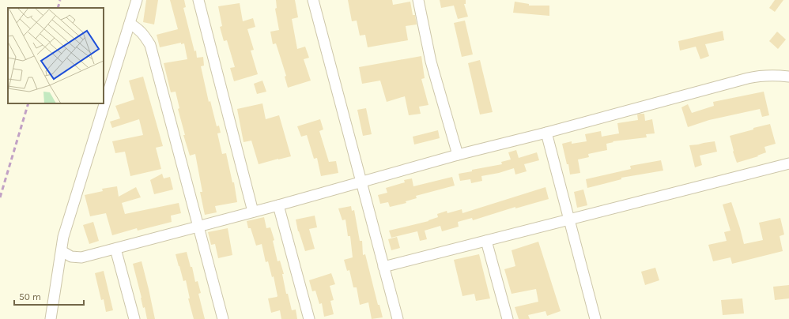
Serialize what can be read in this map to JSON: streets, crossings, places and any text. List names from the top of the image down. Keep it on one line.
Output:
{"scale_bar":"50 m"}
